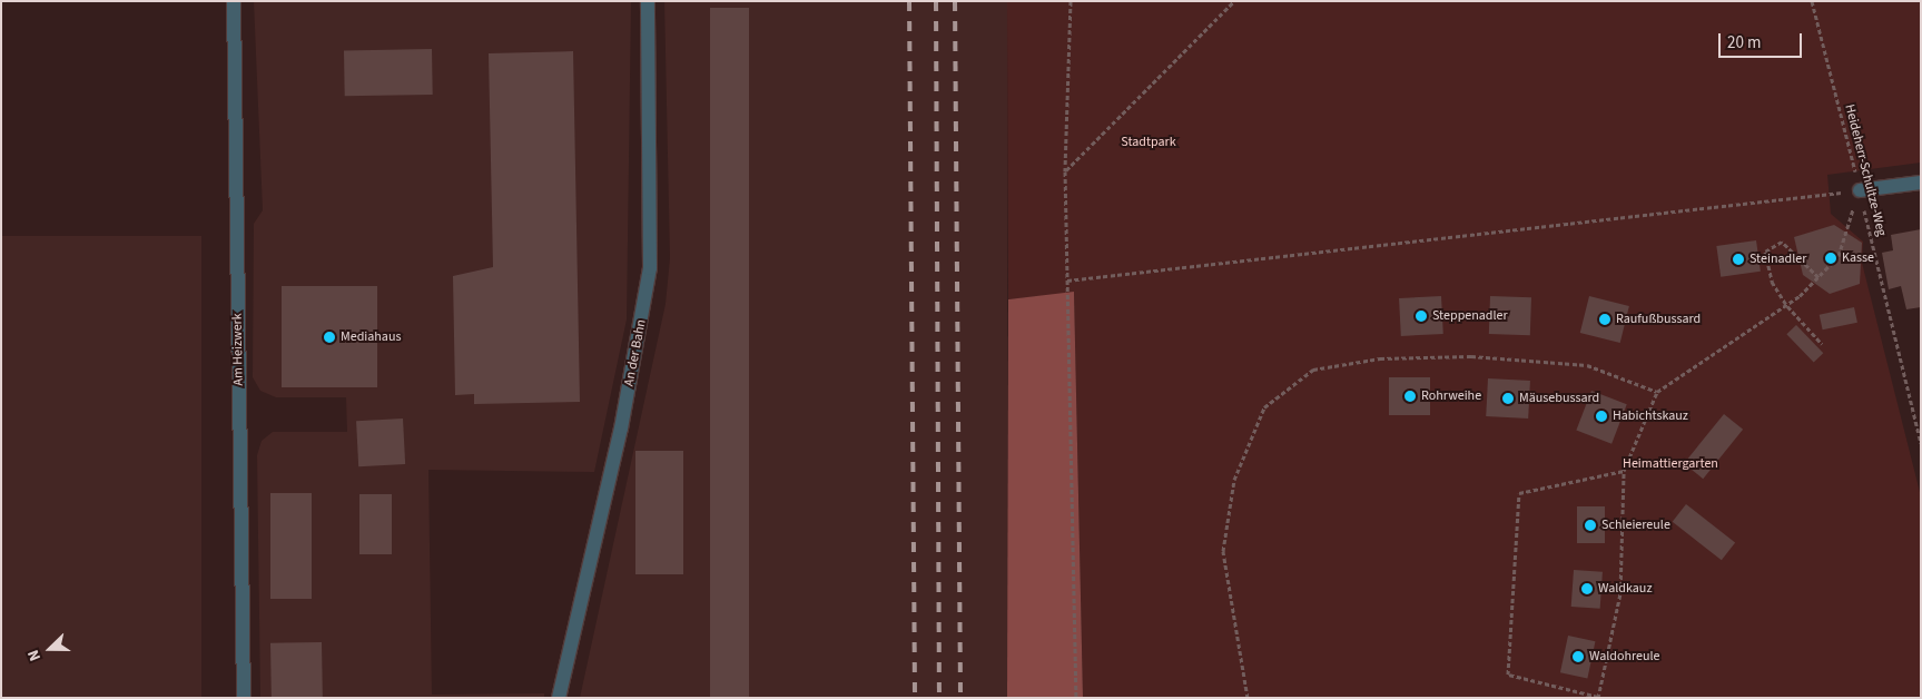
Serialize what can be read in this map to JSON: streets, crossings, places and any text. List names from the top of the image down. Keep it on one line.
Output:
{"streets":{"street":["Am Heizwerk","An der Bahn"],"path":["Heideherr-Schultze-Weg"]},"parks":["Stadtpark","Heimattiergarten"],"places":["Kasse","Steinadler","Steppenadler","Raufußbussard","Mediahaus","Rohrweihe","Mäusebussard","Habichtskauz","Schleiereule","Waldkauz","Waldohreule"],"scale_bar":"20 m","north":"left"}
